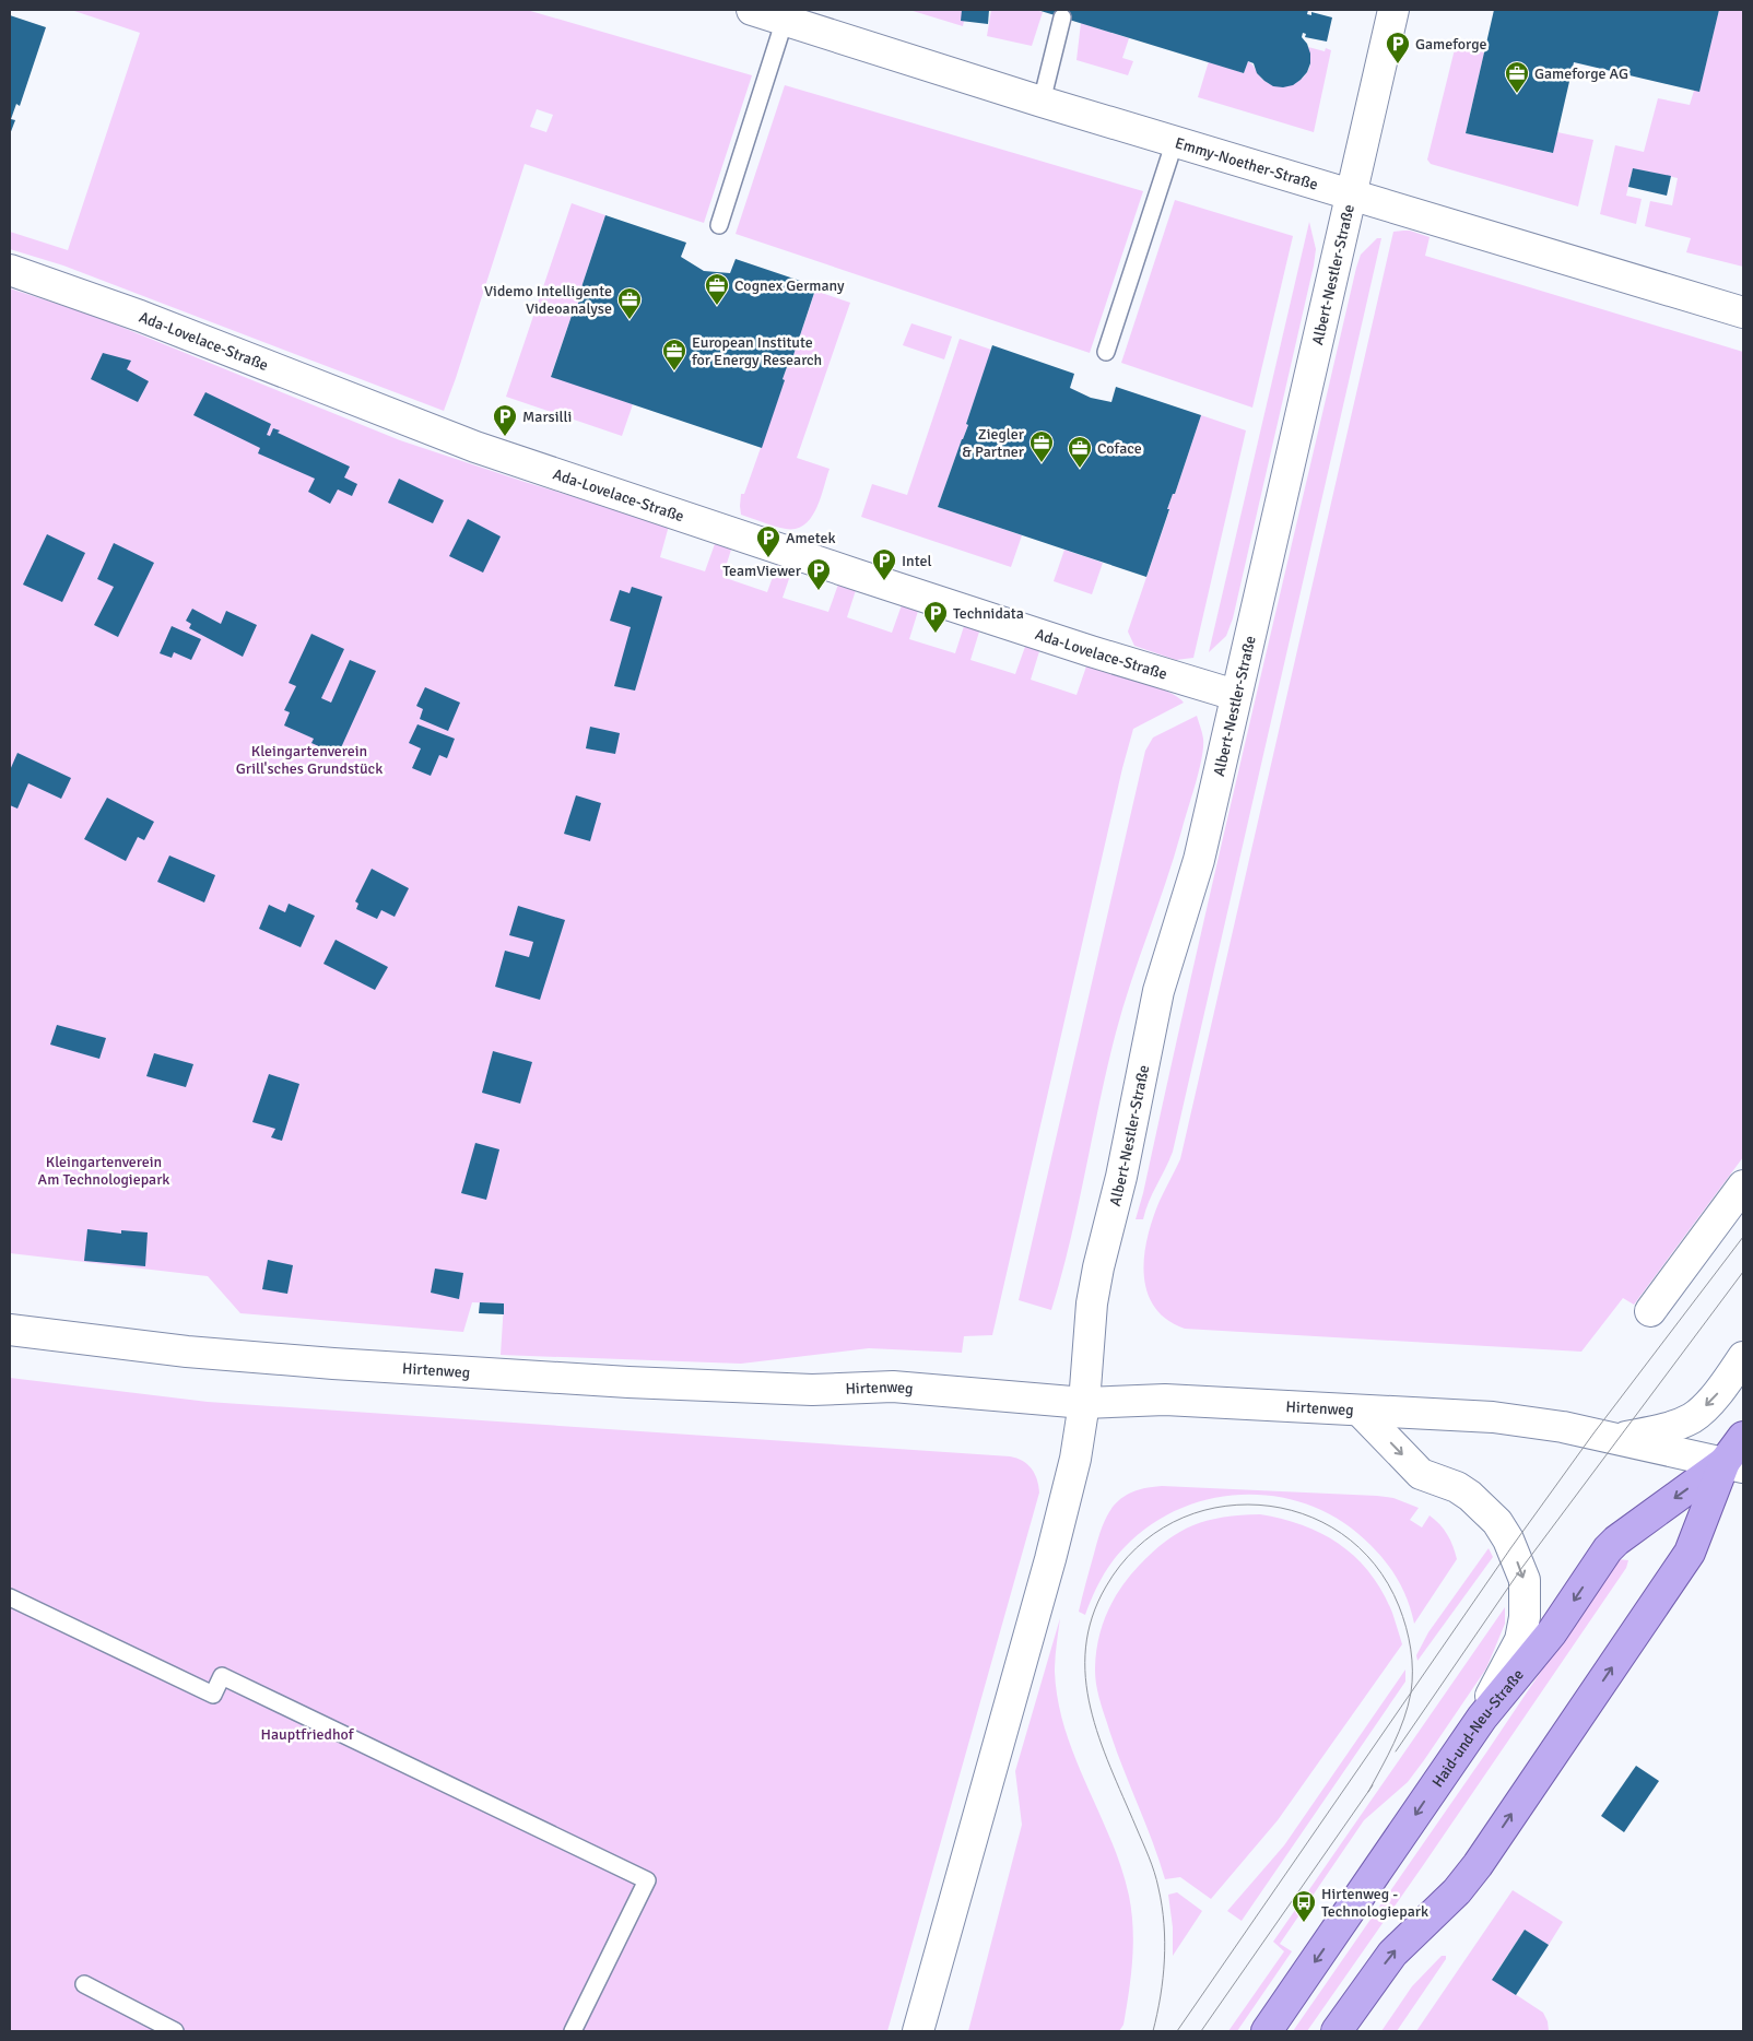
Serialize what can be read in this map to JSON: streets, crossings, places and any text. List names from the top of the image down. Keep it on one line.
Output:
{"streets":{"main road":["Haid-und-Neu-Straße"],"street":["Emmy-Noether-Straße","Albert-Nestler-Straße","Ada-Lovelace-Straße","Hirtenweg"]},"crossings":[["Emmy-Noether-Straße","Albert-Nestler-Straße"],["Albert-Nestler-Straße","Ada-Lovelace-Straße"],["Albert-Nestler-Straße","Hirtenweg"],["Hirtenweg","Haid-und-Neu-Straße"]],"parks":["Kleingartenverein Grill'sches Grundstück","Kleingartenverein Am Technologiepark","Hauptfriedhof"],"places":{"parking":["Gameforge","Marsilli","Ametek","Intel","TeamViewer","Technidata"],"office":["Gameforge AG","Cognex Germany","Videmo Intelligente Videoanalyse","European Institute for Energy Research","Ziegler & Partner","Coface"],"bus stop":["Hirtenweg - Technologiepark"]}}
